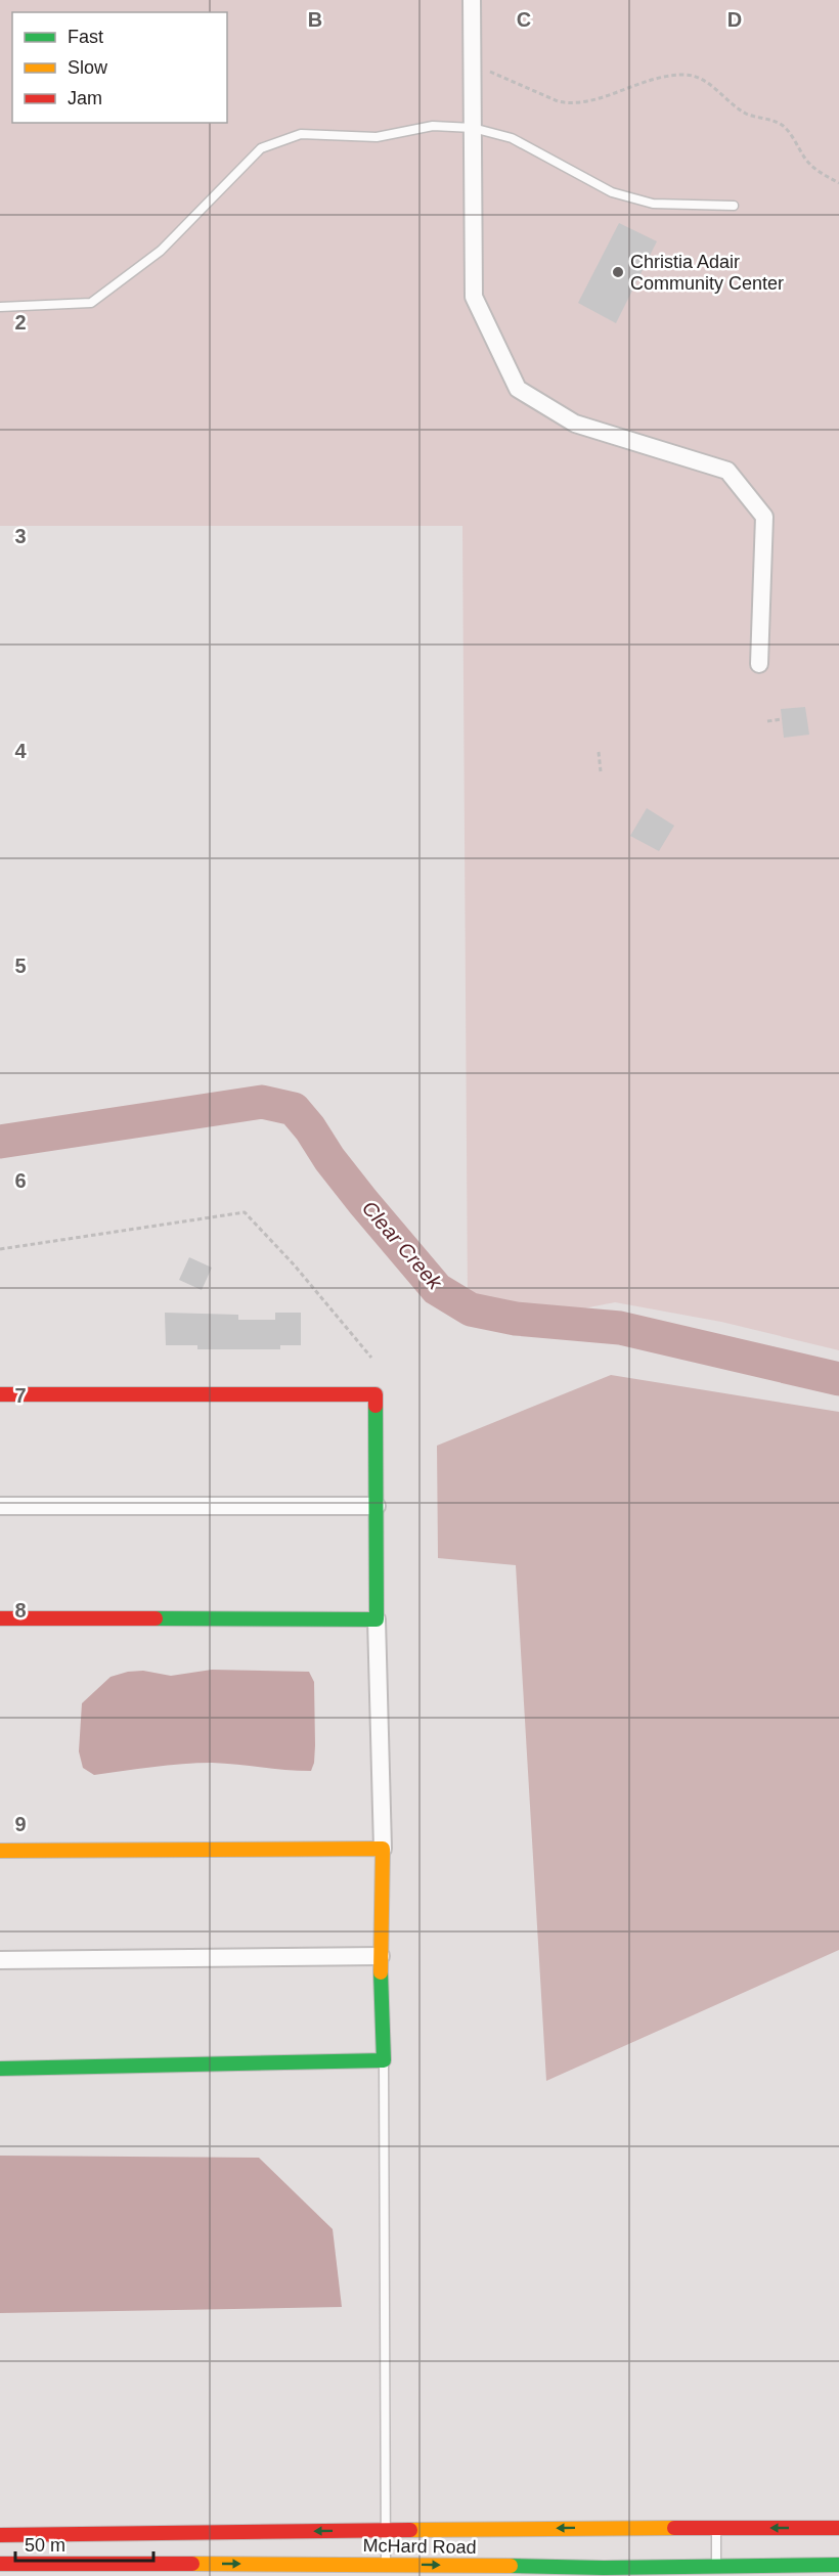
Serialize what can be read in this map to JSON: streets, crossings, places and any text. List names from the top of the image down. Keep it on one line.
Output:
{"streets":{"street":["McHard Road"]},"water":["Clear Creek"],"places":["Christia Adair Community Center"],"legend":["Fast","Slow","Jam"],"scale_bar":"50 m","grid":{"columns":["B","C","D"],"rows":["2","3","4","5","6","7","8","9"]}}
